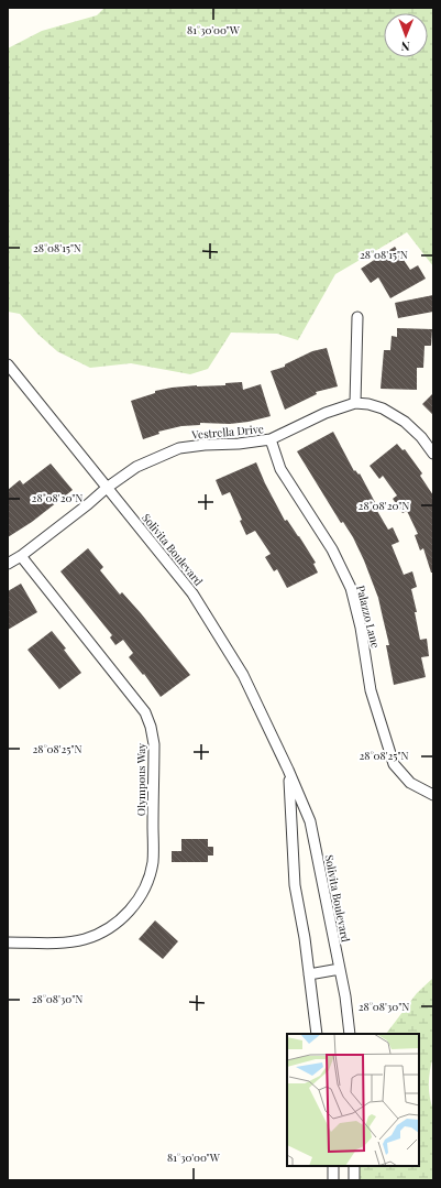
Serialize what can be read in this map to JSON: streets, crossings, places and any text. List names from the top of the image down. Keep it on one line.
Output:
{"streets":{"street":["Vestrella Drive","Solivita Boulevard","Palazzo Lane","Olympous Way"]},"crossings":[["Vestrella Drive","Solivita Boulevard"],["Vestrella Drive","Palazzo Lane"],["Vestrella Drive","Olympous Way"]],"north":"bottom","coordinates":["81°30'00\"W","28°08'15\"N","28°08'20\"N","28°08'25\"N","28°08'30\"N"]}
